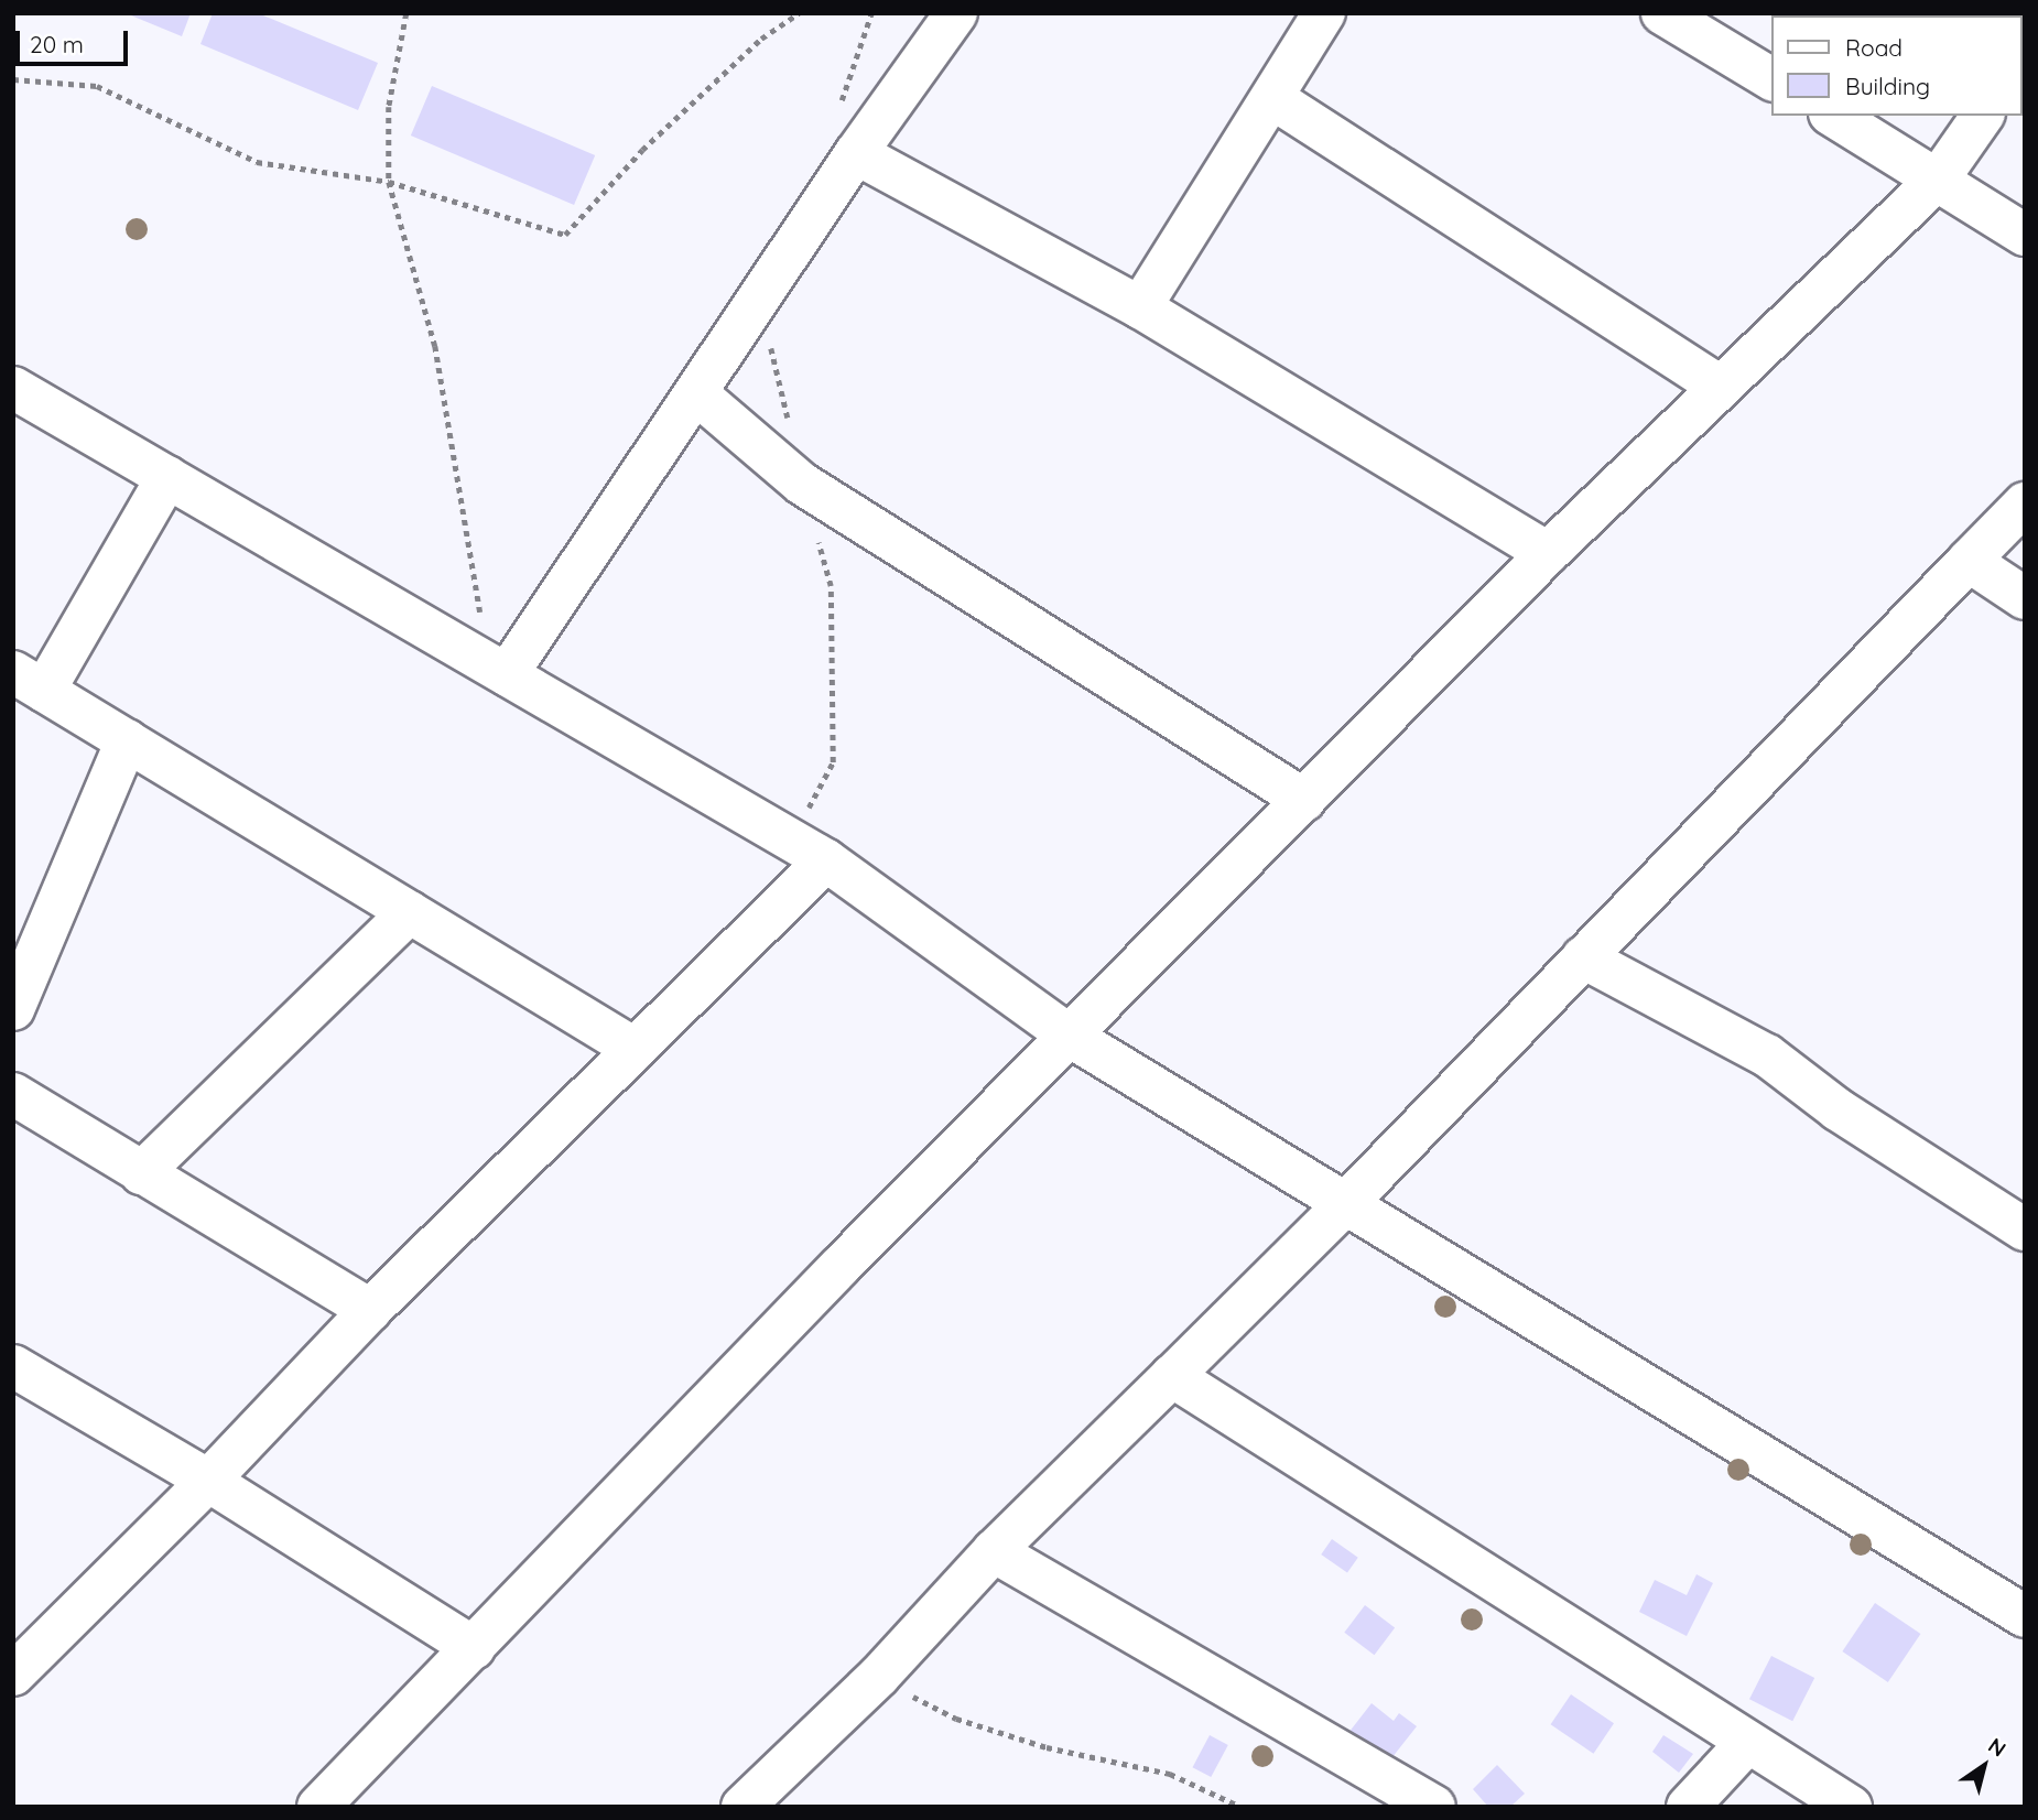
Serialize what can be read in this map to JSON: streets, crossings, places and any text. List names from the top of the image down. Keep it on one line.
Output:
{"legend":["Road","Building"],"scale_bar":"20 m","north":"top right"}
